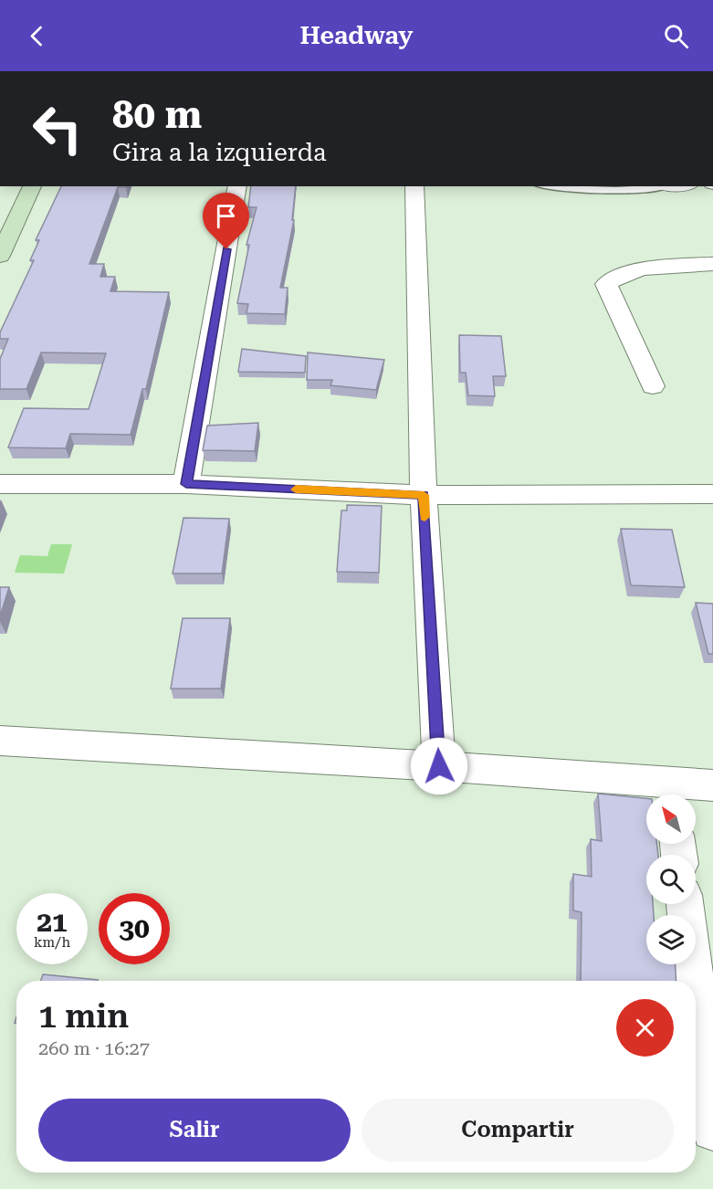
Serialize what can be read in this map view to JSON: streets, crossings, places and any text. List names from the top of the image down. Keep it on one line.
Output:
{"north":"top left","page":{"header":"Headway","turn":["80 m","Gira a la izquierda"],"speed":"21 km/h","limit":"30","heading":["1 min","260 m · 16:27"],"buttons":["Salir","Compartir"]}}
